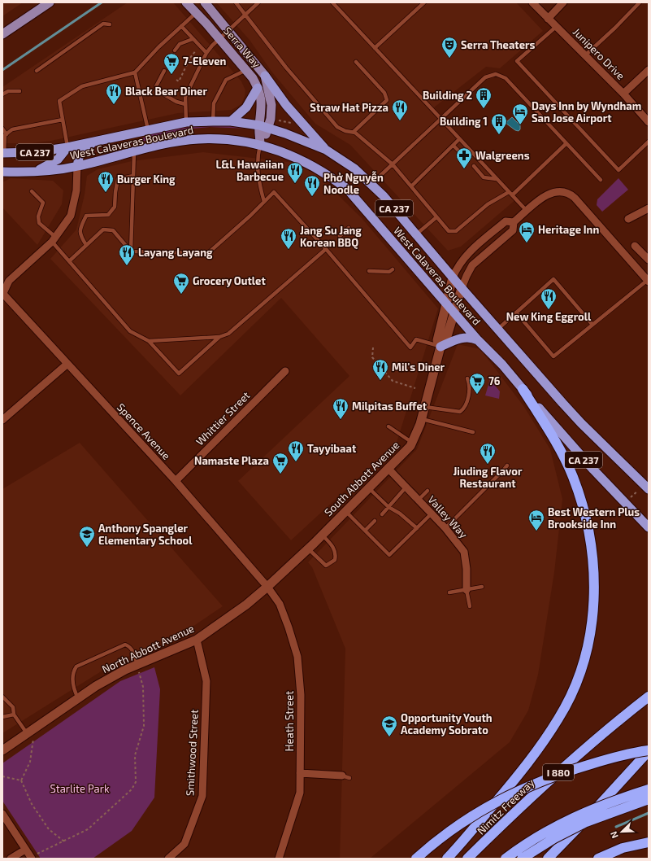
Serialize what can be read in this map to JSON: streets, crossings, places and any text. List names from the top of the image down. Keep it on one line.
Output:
{"streets":{"highway":["West Calaveras Boulevard","CA 237","I 880","Nimitz Freeway"],"main road":["Serra Way"],"street":["Junipero Drive","Whittier Street","Spence Avenue","South Abbott Avenue","Valley Way","North Abbott Avenue","Heath Street","Smithwood Street"]},"crossings":[["Serra Way","West Calaveras Boulevard"],["West Calaveras Boulevard","South Abbott Avenue"],["Whittier Street","Spence Avenue"],["Spence Avenue","South Abbott Avenue"],["Spence Avenue","North Abbott Avenue"],["Spence Avenue","Heath Street"],["South Abbott Avenue","Valley Way"],["South Abbott Avenue","North Abbott Avenue"],["South Abbott Avenue","Heath Street"],["North Abbott Avenue","Heath Street"],["North Abbott Avenue","Smithwood Street"]],"parks":["Starlite Park"],"places":{"theatre":["Serra Theaters"],"supermarket":["7-Eleven","Grocery Outlet","76","Namaste Plaza"],"restaurant":["Black Bear Diner","Straw Hat Pizza","L&L Hawaiian Barbecue","Burger King","Phở Nguyễn Noodle","Jang Su Jang Korean BBQ","Layang Layang","New King Eggroll","Mil's Diner","Milpitas Buffet","Tayyibaat","Jiuding Flavor Restaurant"],"building":["Building 2","Building 1"],"hotel":["Days Inn by Wyndham San Jose Airport","Heritage Inn","Best Western Plus Brookside Inn"],"pharmacy":["Walgreens"],"school or university":["Anthony Spangler Elementary School","Opportunity Youth Academy Sobrato"]},"north":"bottom left"}
